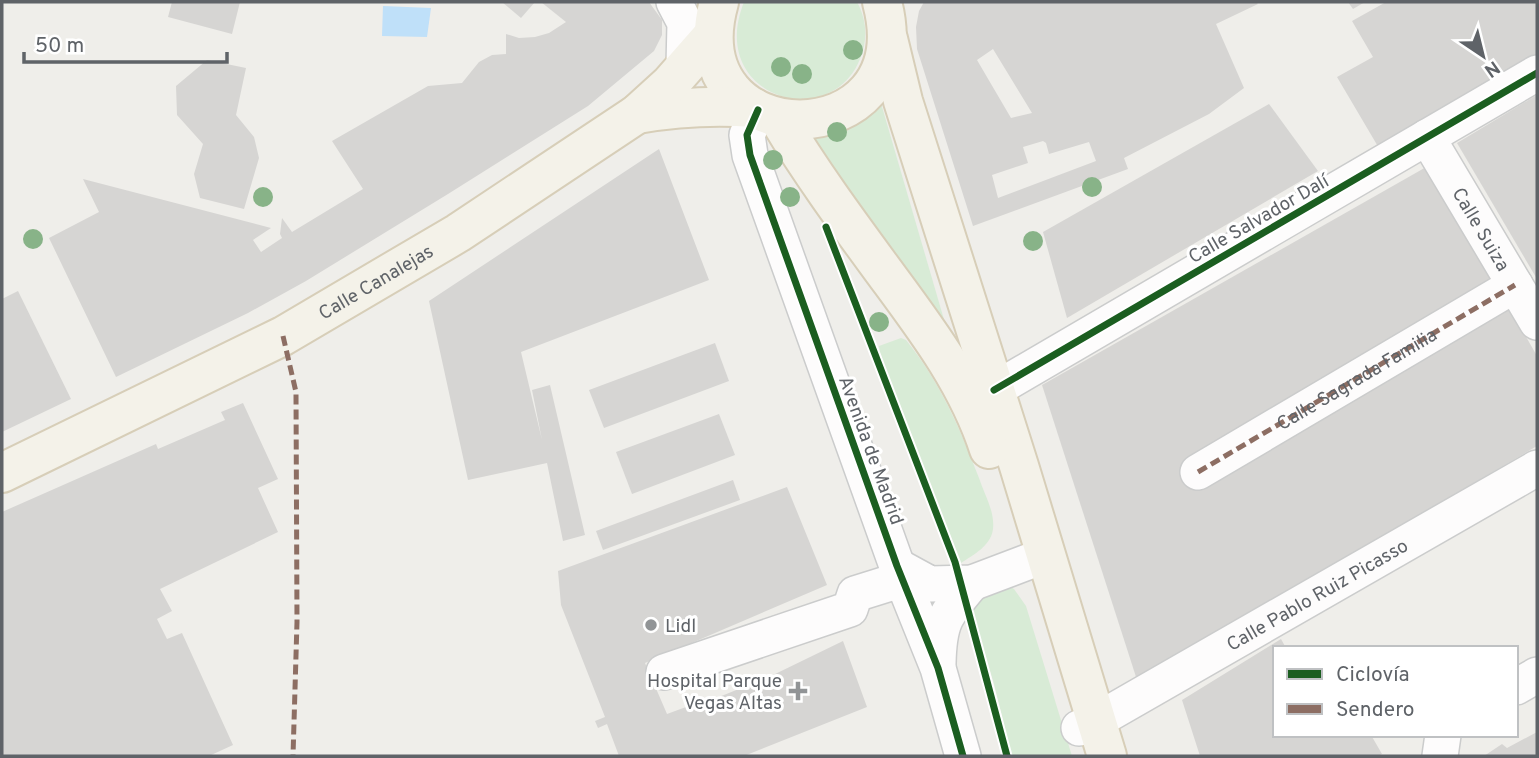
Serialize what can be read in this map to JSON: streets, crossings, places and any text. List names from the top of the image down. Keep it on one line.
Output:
{"streets":{"main road":["Calle Canalejas"],"street":["Calle Salvador Dalí","Calle Suiza","Calle Sagrada Familia","Avenida de Madrid","Calle Pablo Ruiz Picasso"]},"crossings":[["Calle Salvador Dalí","Calle Suiza"],["Calle Suiza","Calle Sagrada Familia"]],"places":{"other":["Lidl"],"health":["Hospital Parque Vegas Altas"]},"legend":["Ciclovía","Sendero"],"scale_bar":"50 m","north":"bottom right"}
